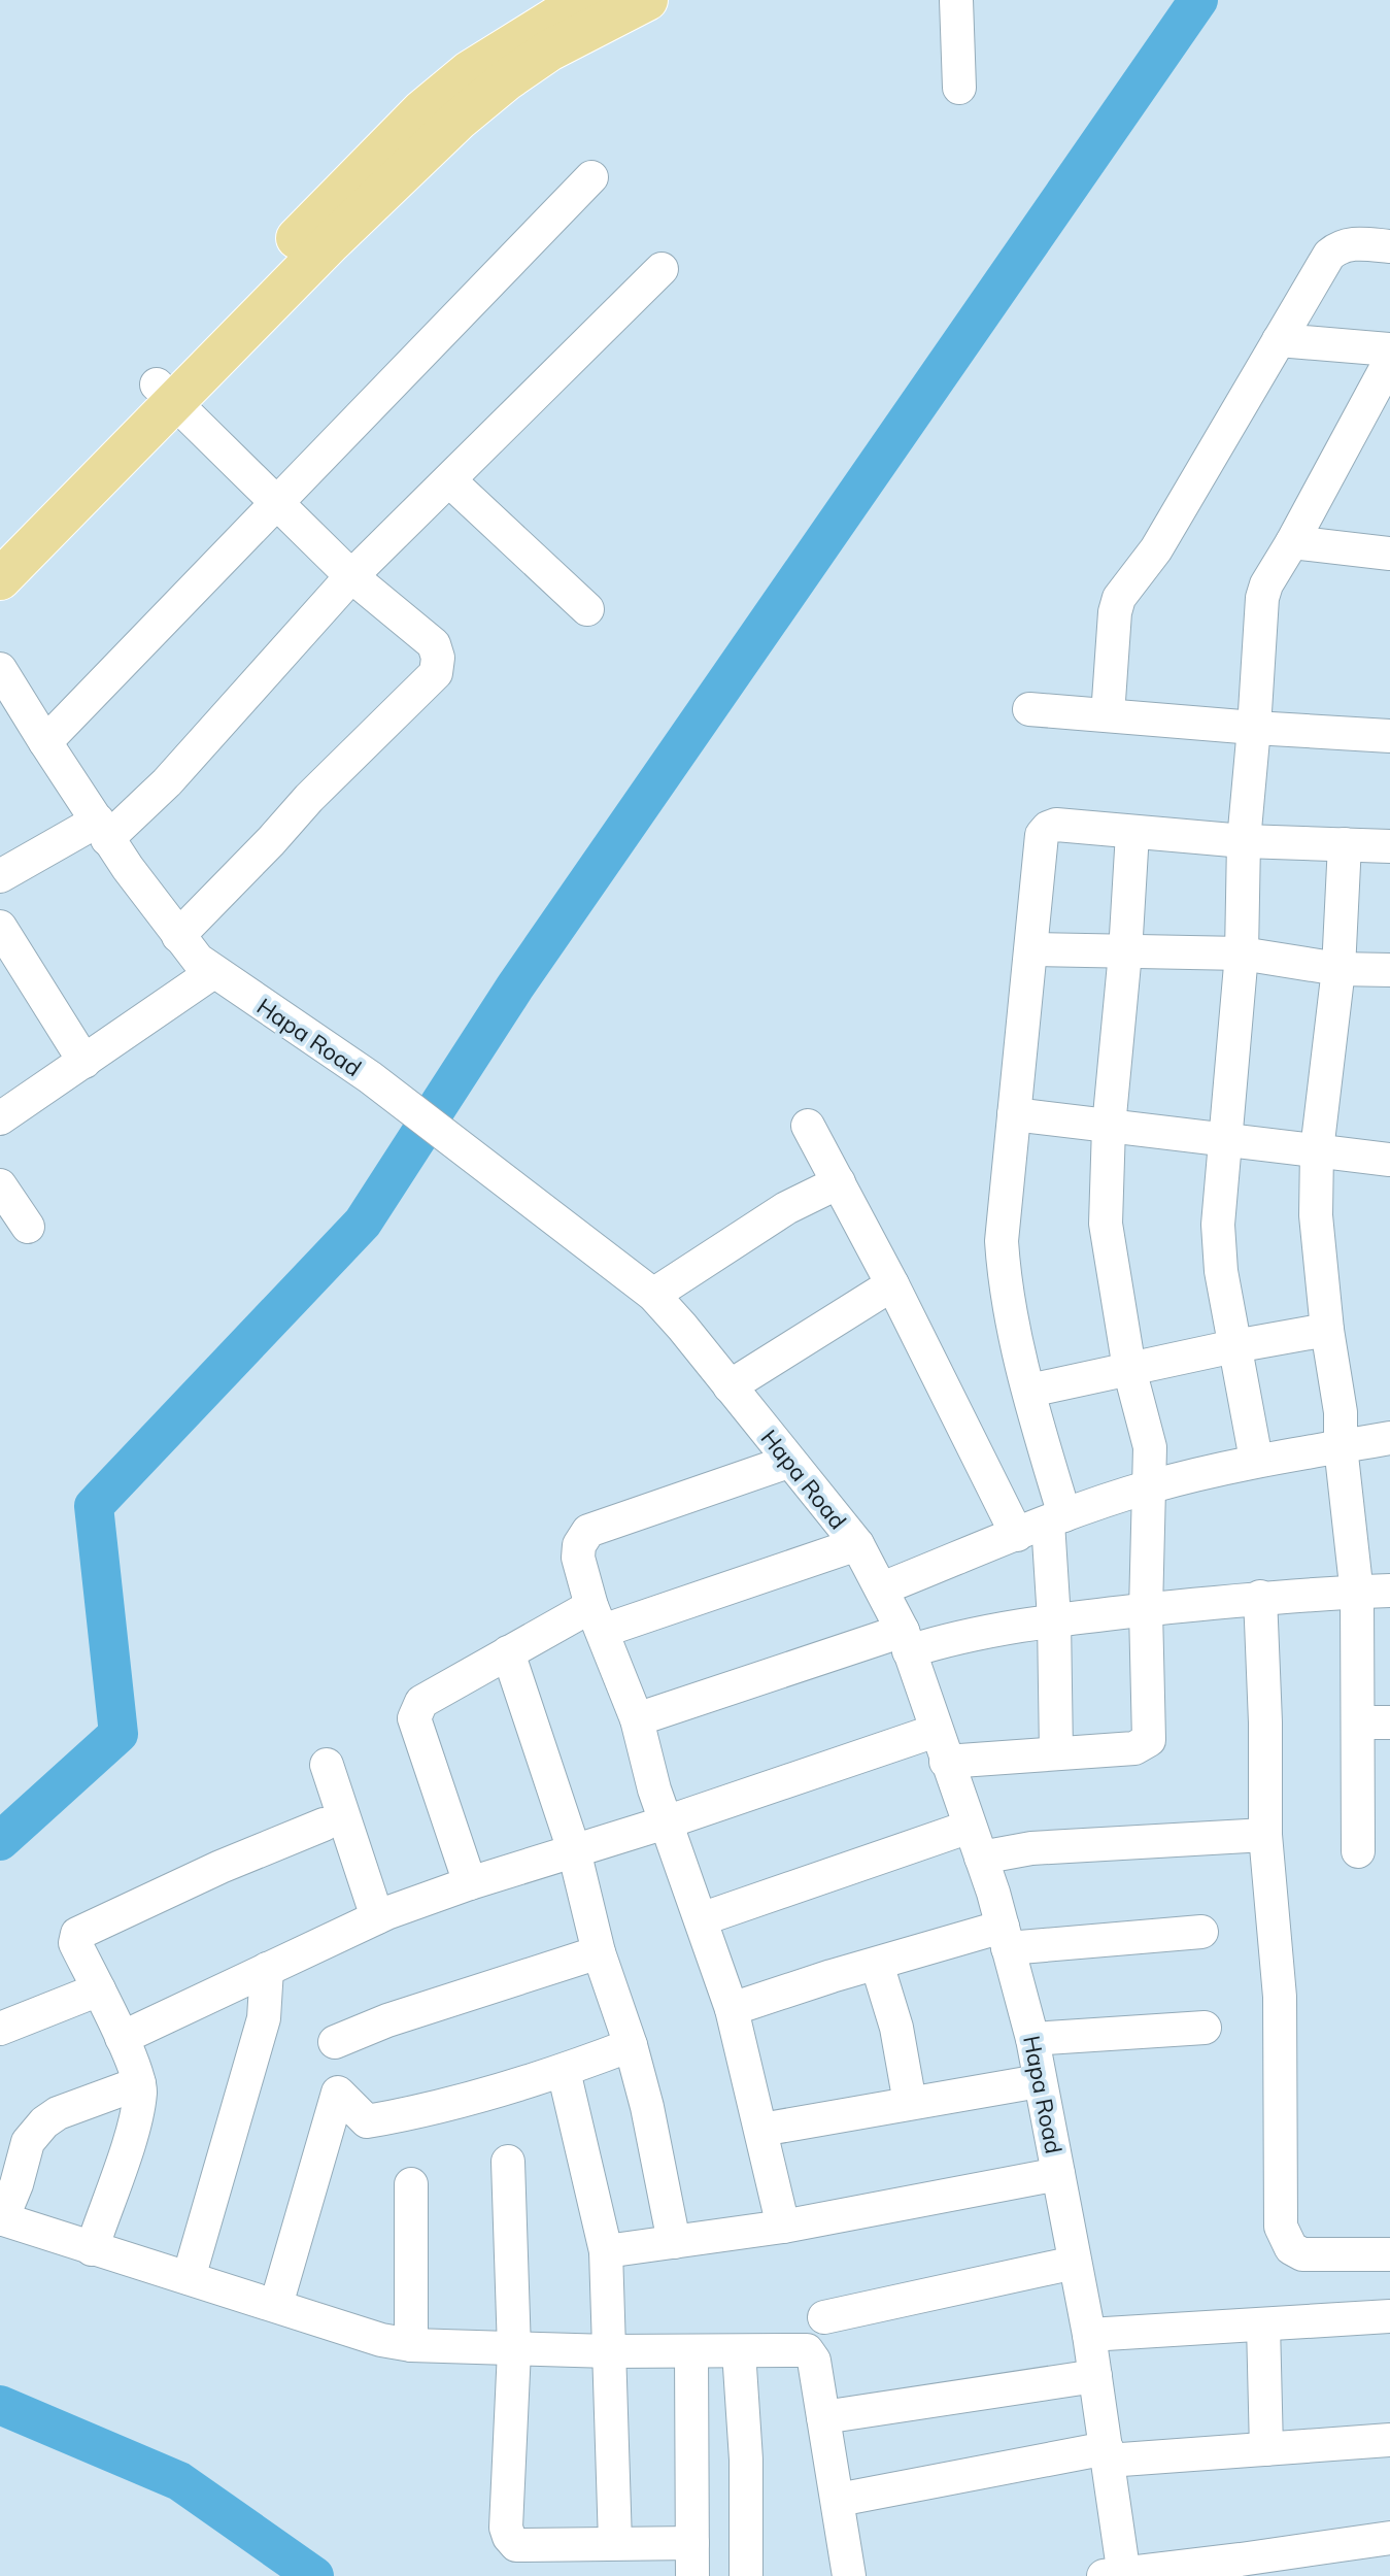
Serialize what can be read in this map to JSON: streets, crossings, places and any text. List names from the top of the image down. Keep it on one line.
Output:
{"streets":{"street":["Hapa Road"]}}
